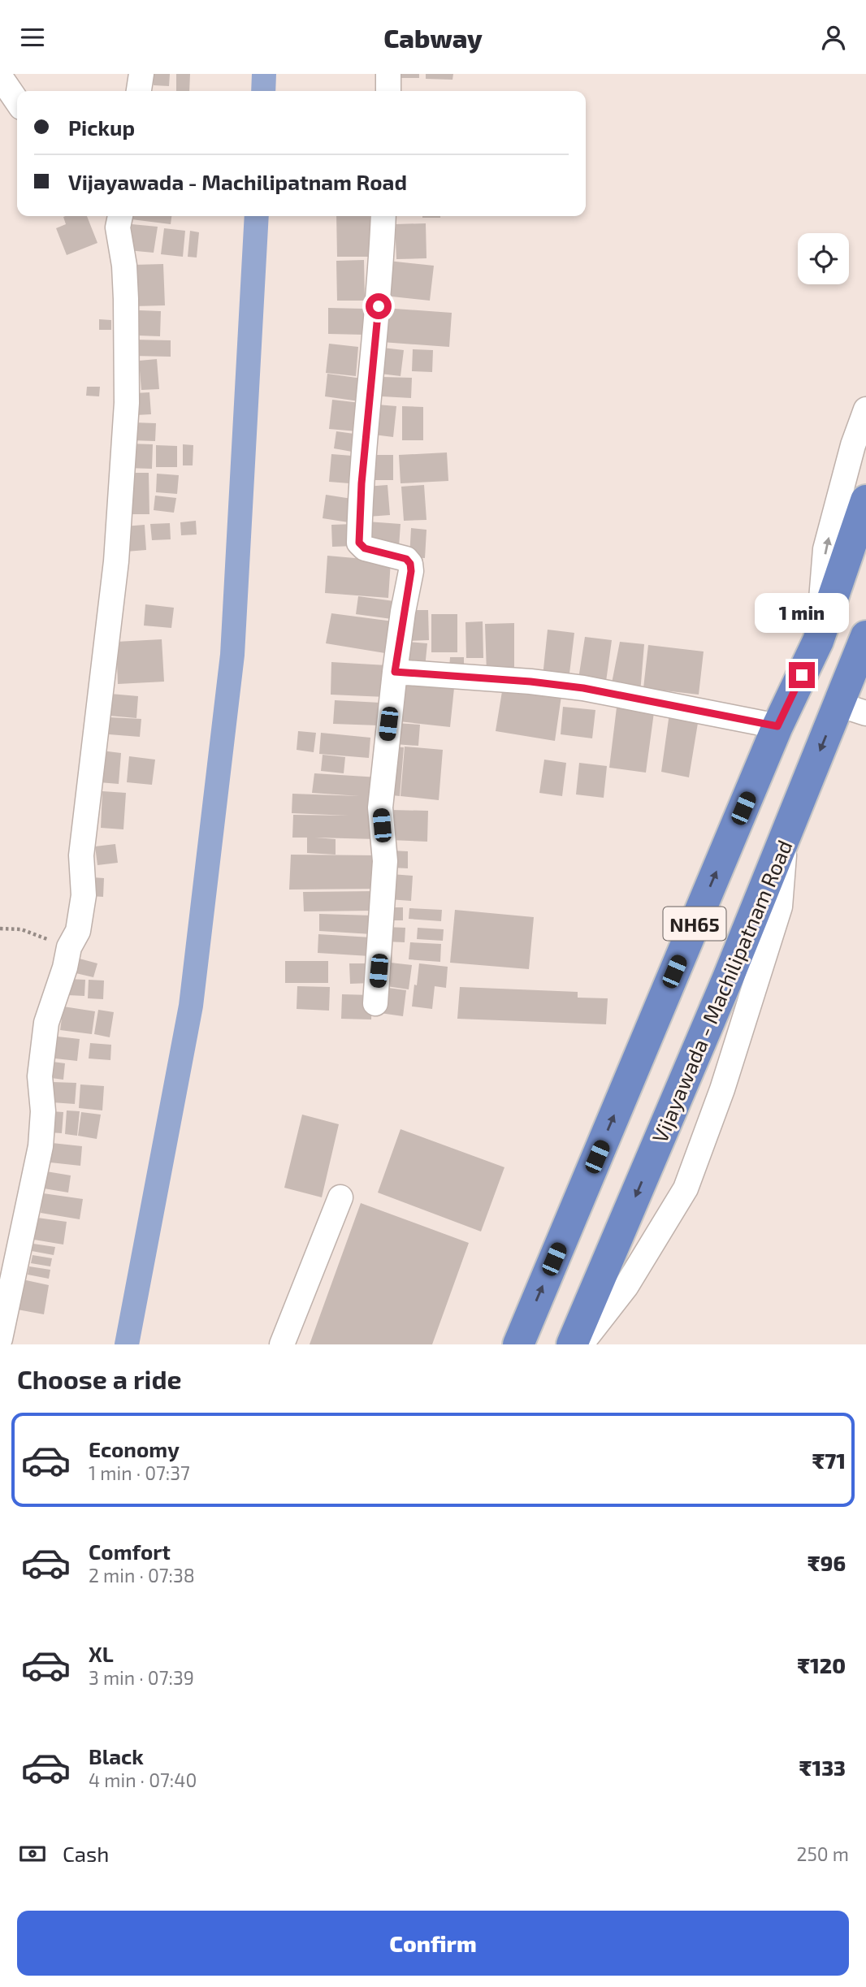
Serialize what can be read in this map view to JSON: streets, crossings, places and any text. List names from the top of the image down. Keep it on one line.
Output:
{"streets":{"highway":["NH65","Vijayawada - Machilipatnam Road"]},"page":{"header":"Cabway","banner":["Pickup","Vijayawada - Machilipatnam Road"],"bubble":"1 min","heading":"Choose a ride","list":[{"name":"Economy","note":"1 min · 07:37","value":"₹71"},{"name":"Comfort","note":"2 min · 07:38","value":"₹96"},{"name":"XL","note":"3 min · 07:39","value":"₹120"},{"name":"Black","note":"4 min · 07:40","value":"₹133"}],"pay":["Cash","250 m"],"buttons":"Confirm"}}
